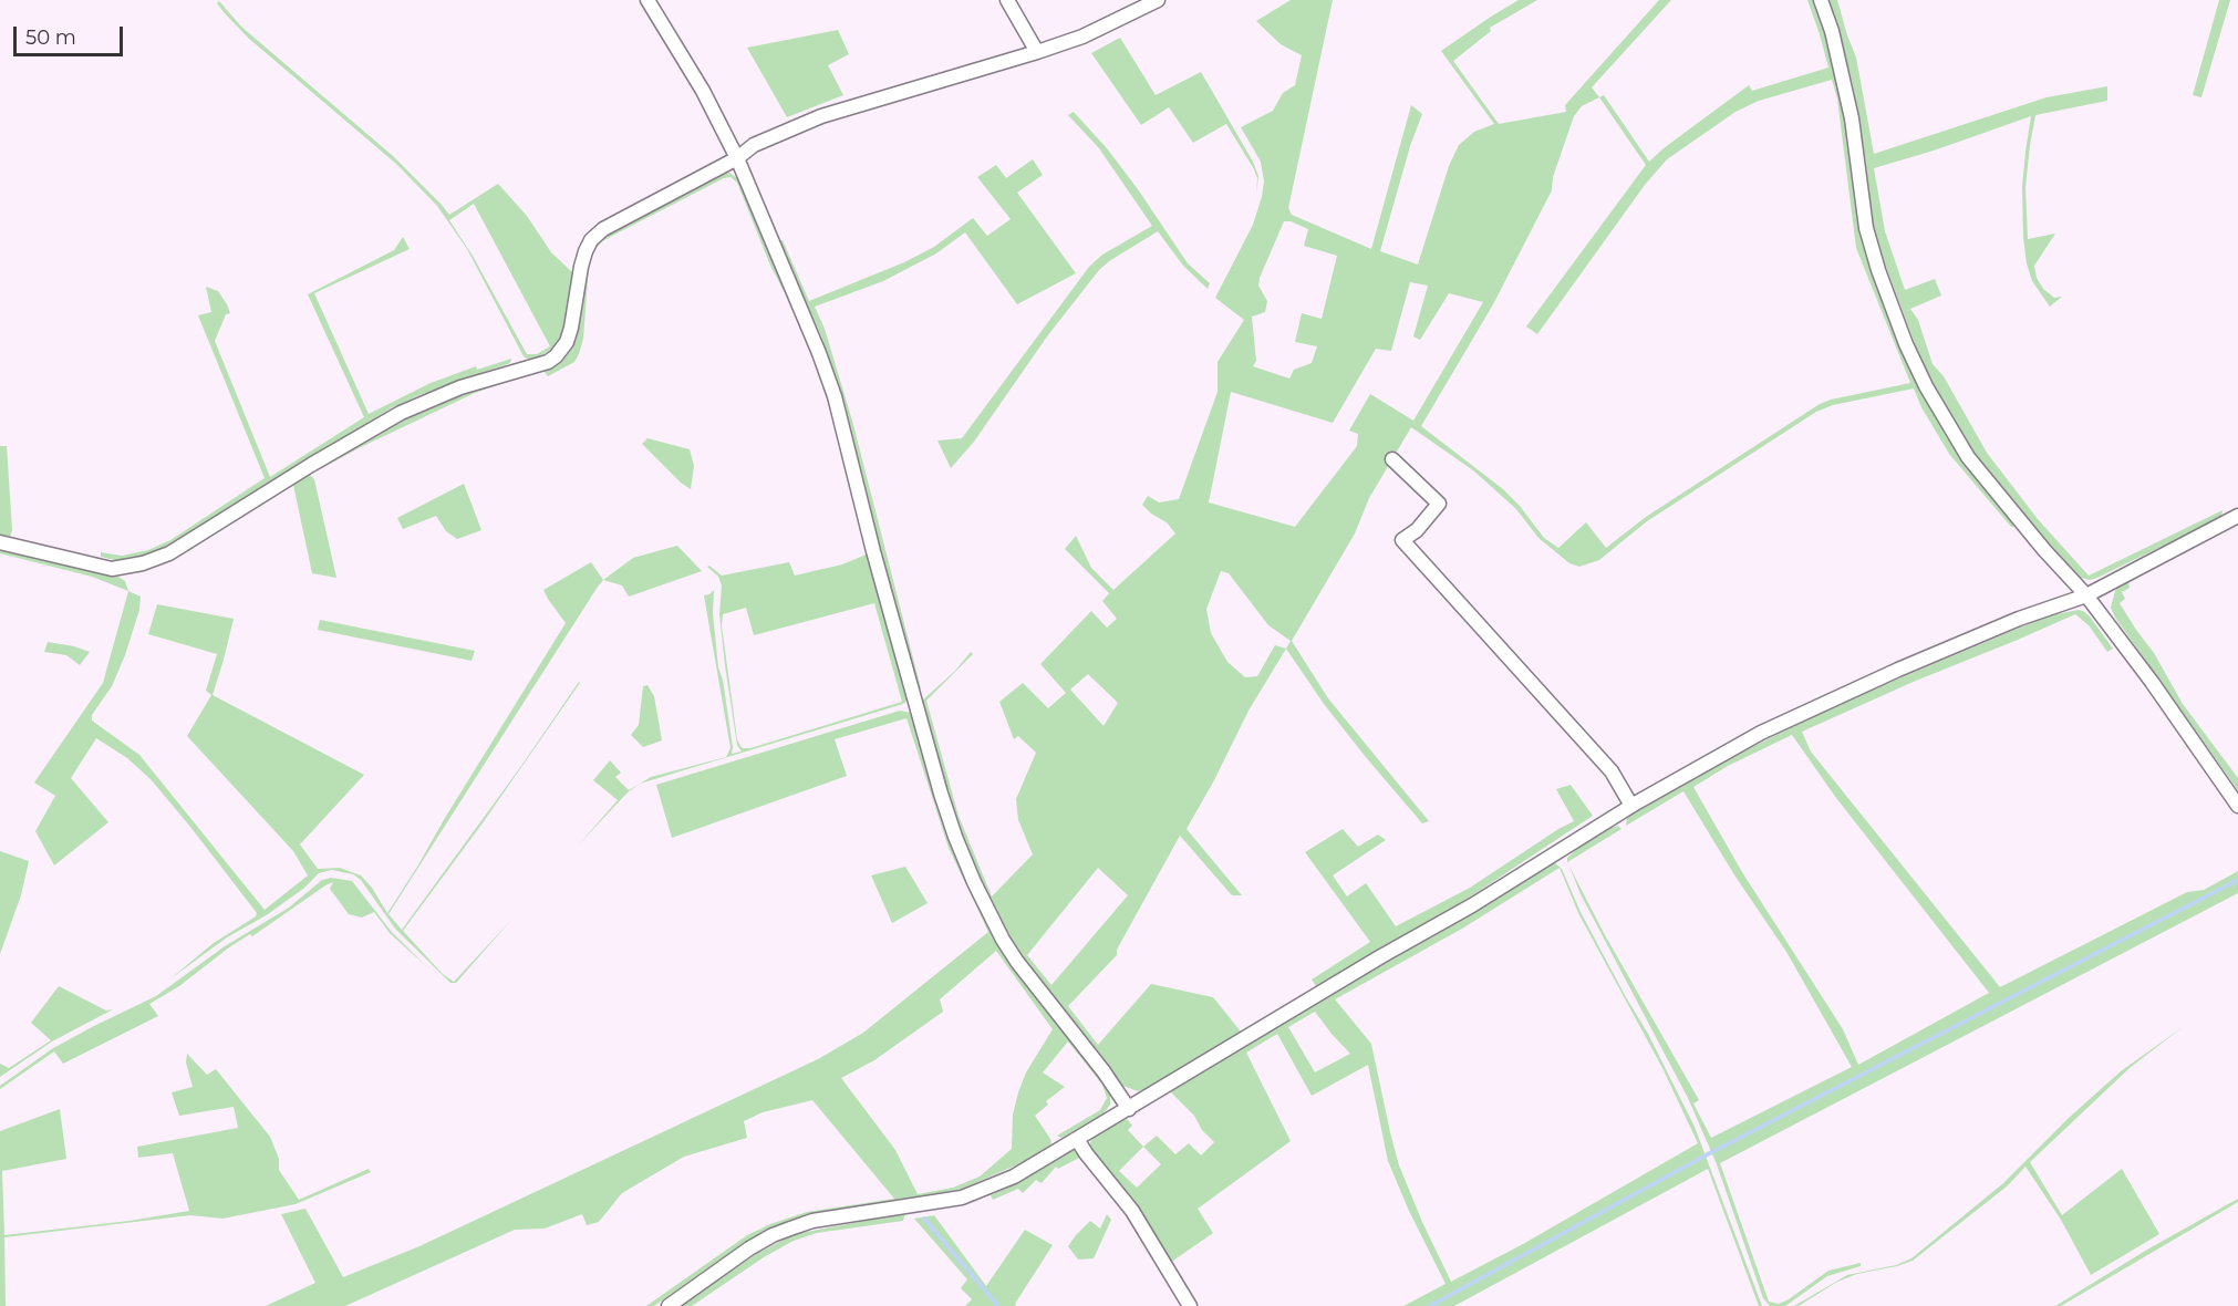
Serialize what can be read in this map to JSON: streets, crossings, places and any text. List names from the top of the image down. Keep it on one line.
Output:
{"scale_bar":"50 m"}
